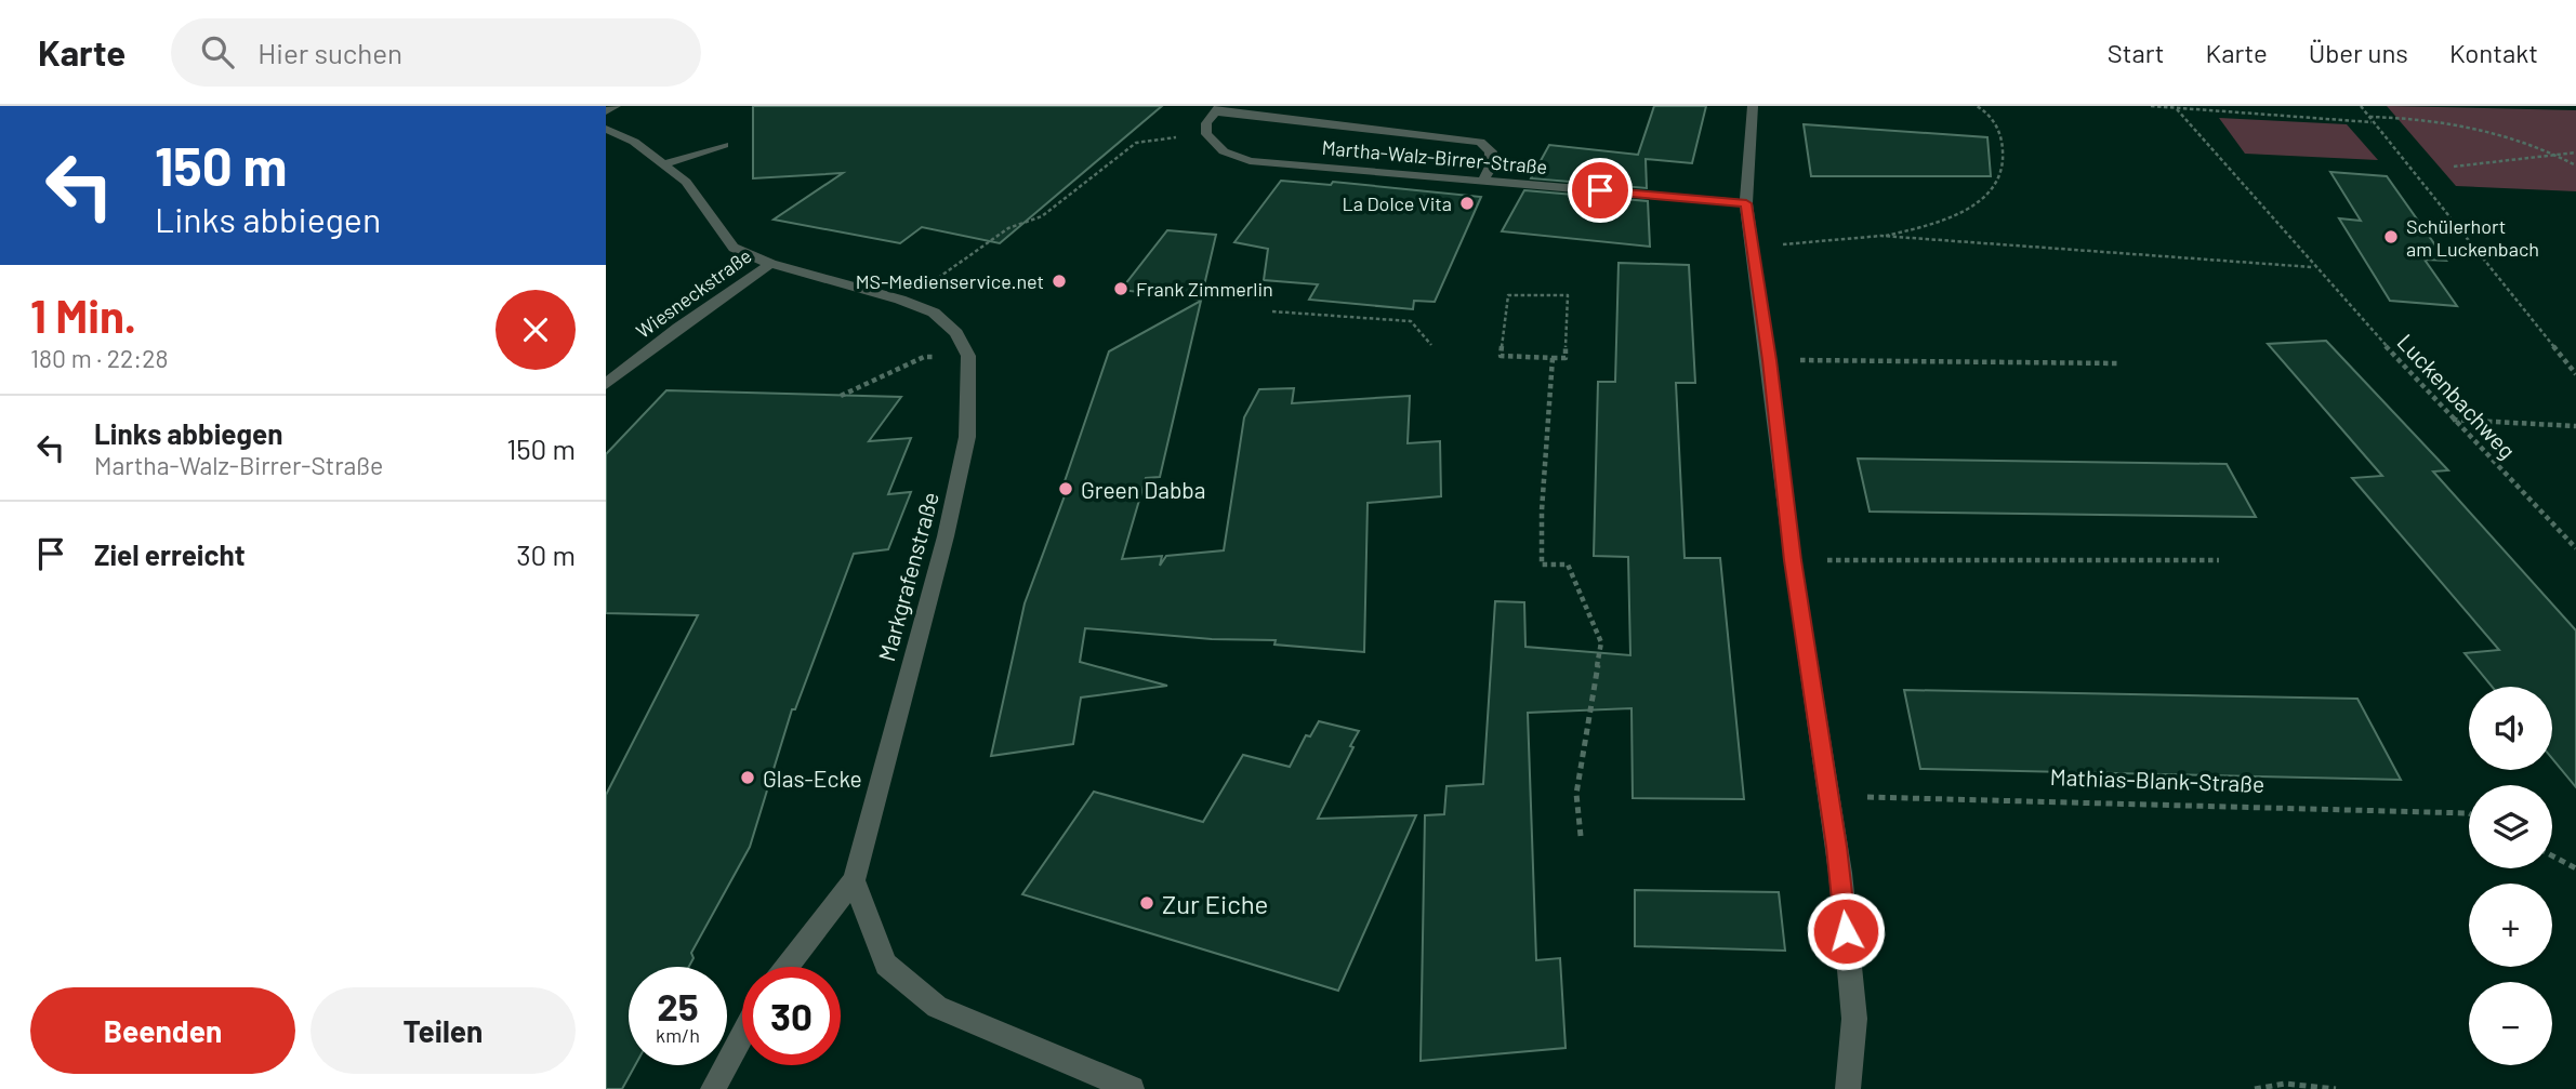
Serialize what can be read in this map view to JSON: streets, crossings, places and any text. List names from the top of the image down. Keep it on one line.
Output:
{"streets":{"street":["Martha-Walz-Birrer-Straße","Wiesneckstraße","Markgrafenstraße"],"path":["Luckenbachweg","Mathias-Blank-Straße"]},"places":["La Dolce Vita","Schülerhort am Luckenbach","MS-Medienservice.net","Frank Zimmerlin","Green Dabba","Glas-Ecke","Zur Eiche"],"page":{"header":"Karte","search":"Hier suchen","nav":["Start","Karte","Über uns","Kontakt"],"turn":["150 m","Links abbiegen"],"heading":["1 Min.","180 m · 22:28"],"list":[{"name":"Links abbiegen","note":"Martha-Walz-Birrer-Straße","value":"150 m"},{"name":"Ziel erreicht","value":"30 m"}],"map_buttons":["+","−"],"speed":"25 km/h","limit":"30","buttons":["Beenden","Teilen"]}}
